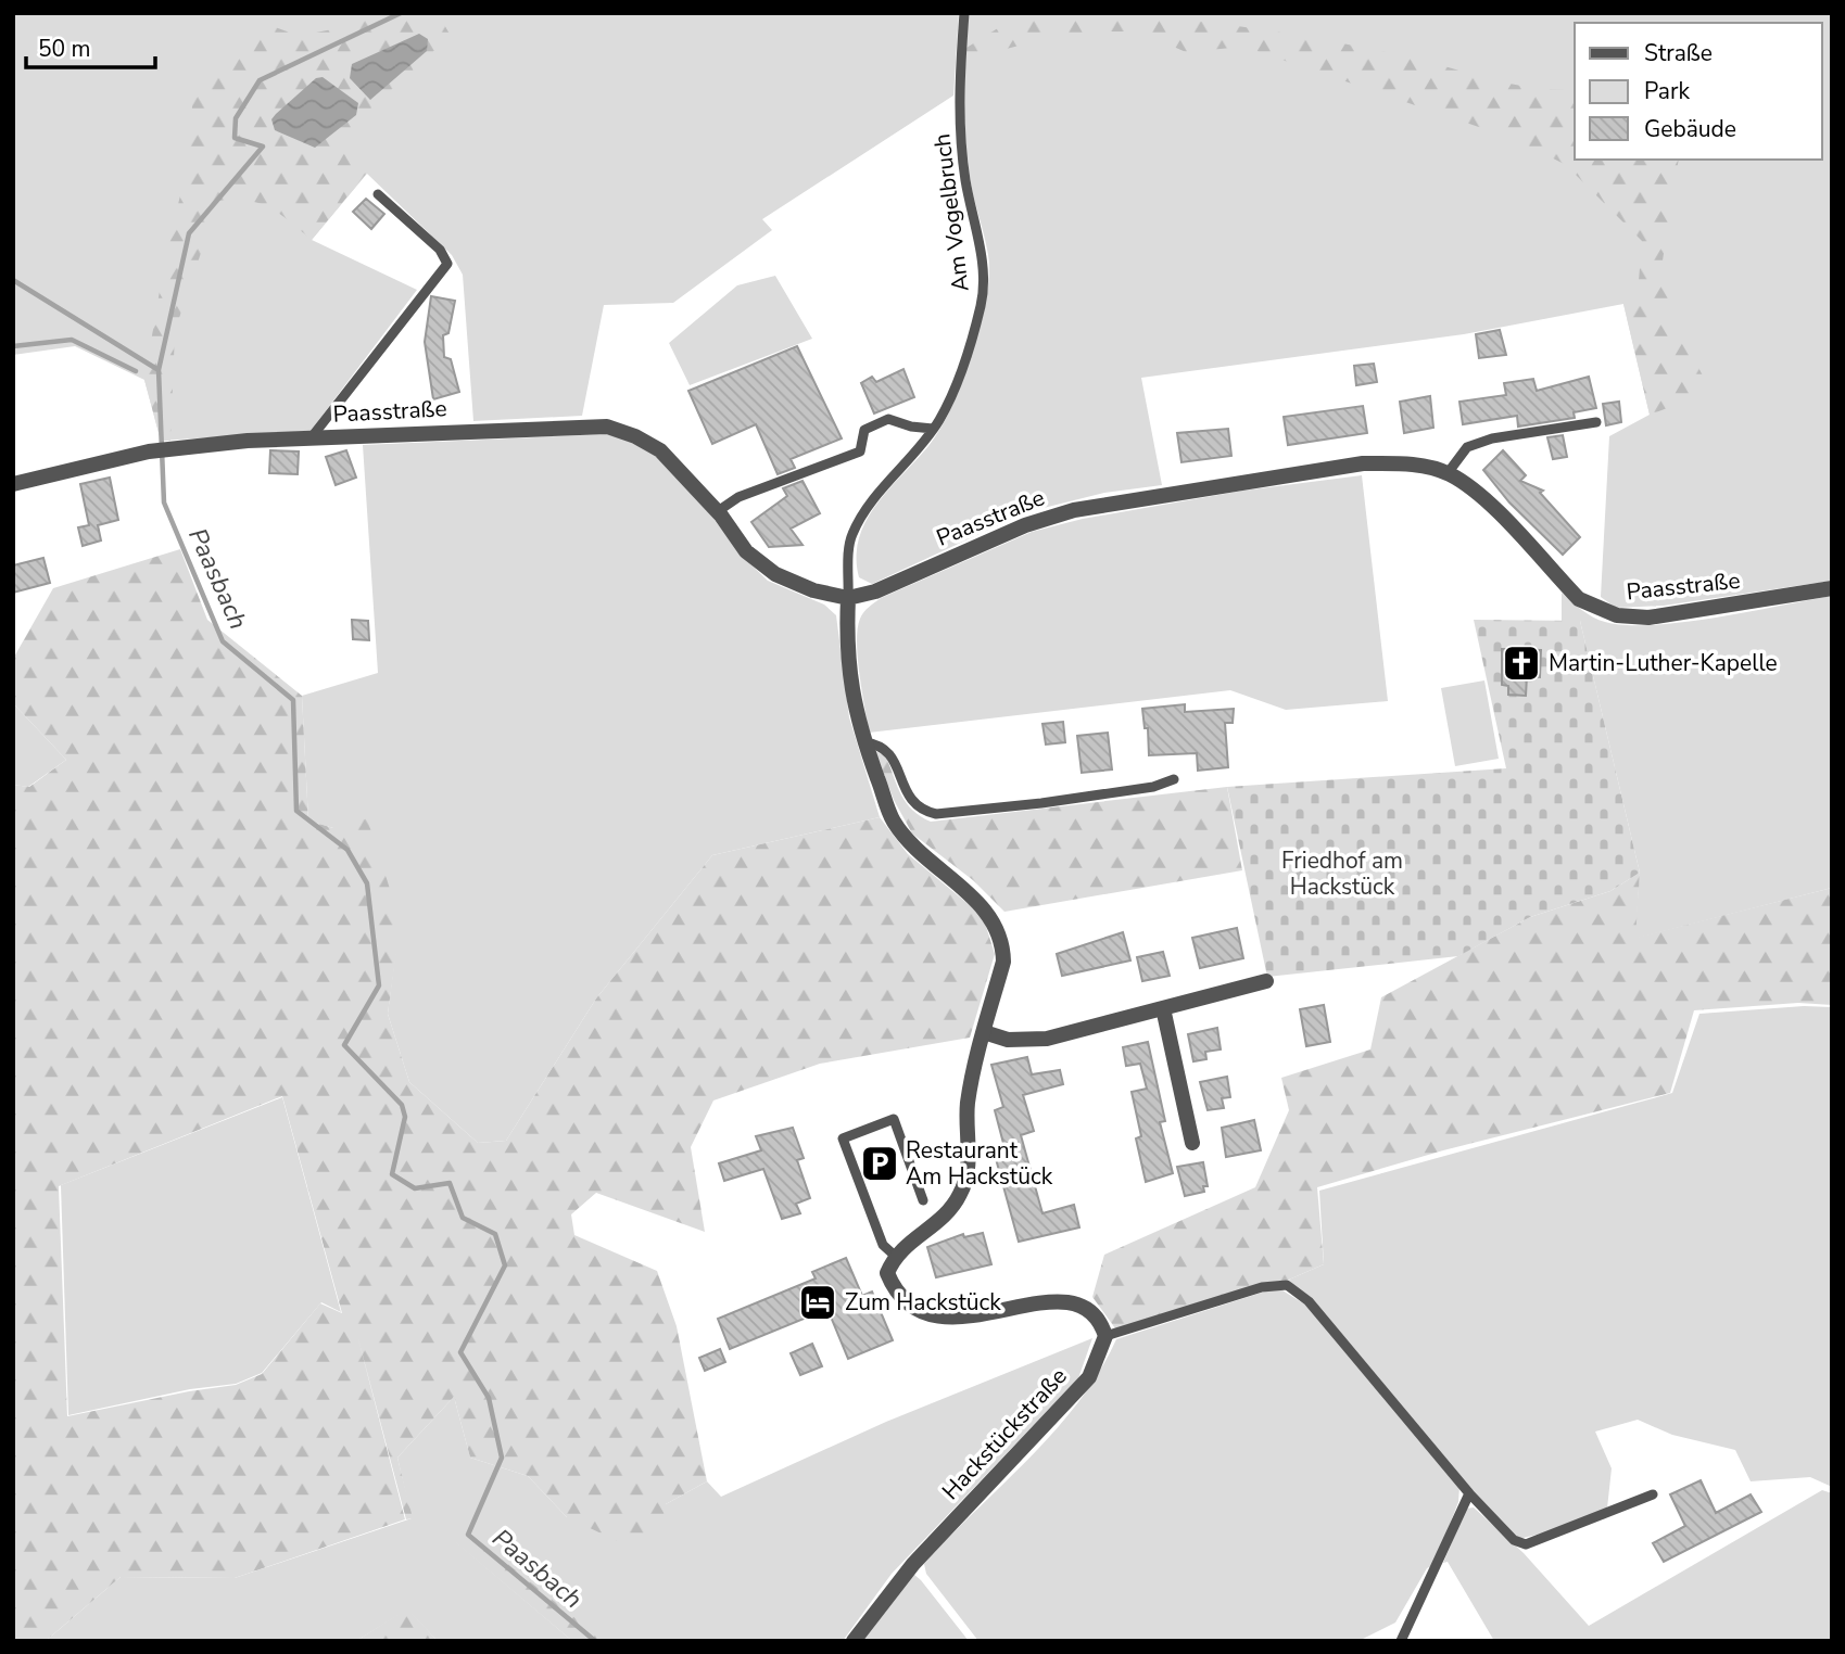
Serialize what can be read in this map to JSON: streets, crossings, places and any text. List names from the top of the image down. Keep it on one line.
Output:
{"streets":{"street":["Paasstraße","Hackstückstraße"],"lane":["Am Vogelbruch"]},"crossings":[["Am Vogelbruch","Paasstraße"]],"water":["Paasbach"],"parks":["Friedhof am Hackstück"],"places":{"church":["Martin-Luther-Kapelle"],"parking":["Restaurant Am Hackstück"],"hotel":["Zum Hackstück"]},"legend":["Straße","Park","Gebäude"],"scale_bar":"50 m"}
